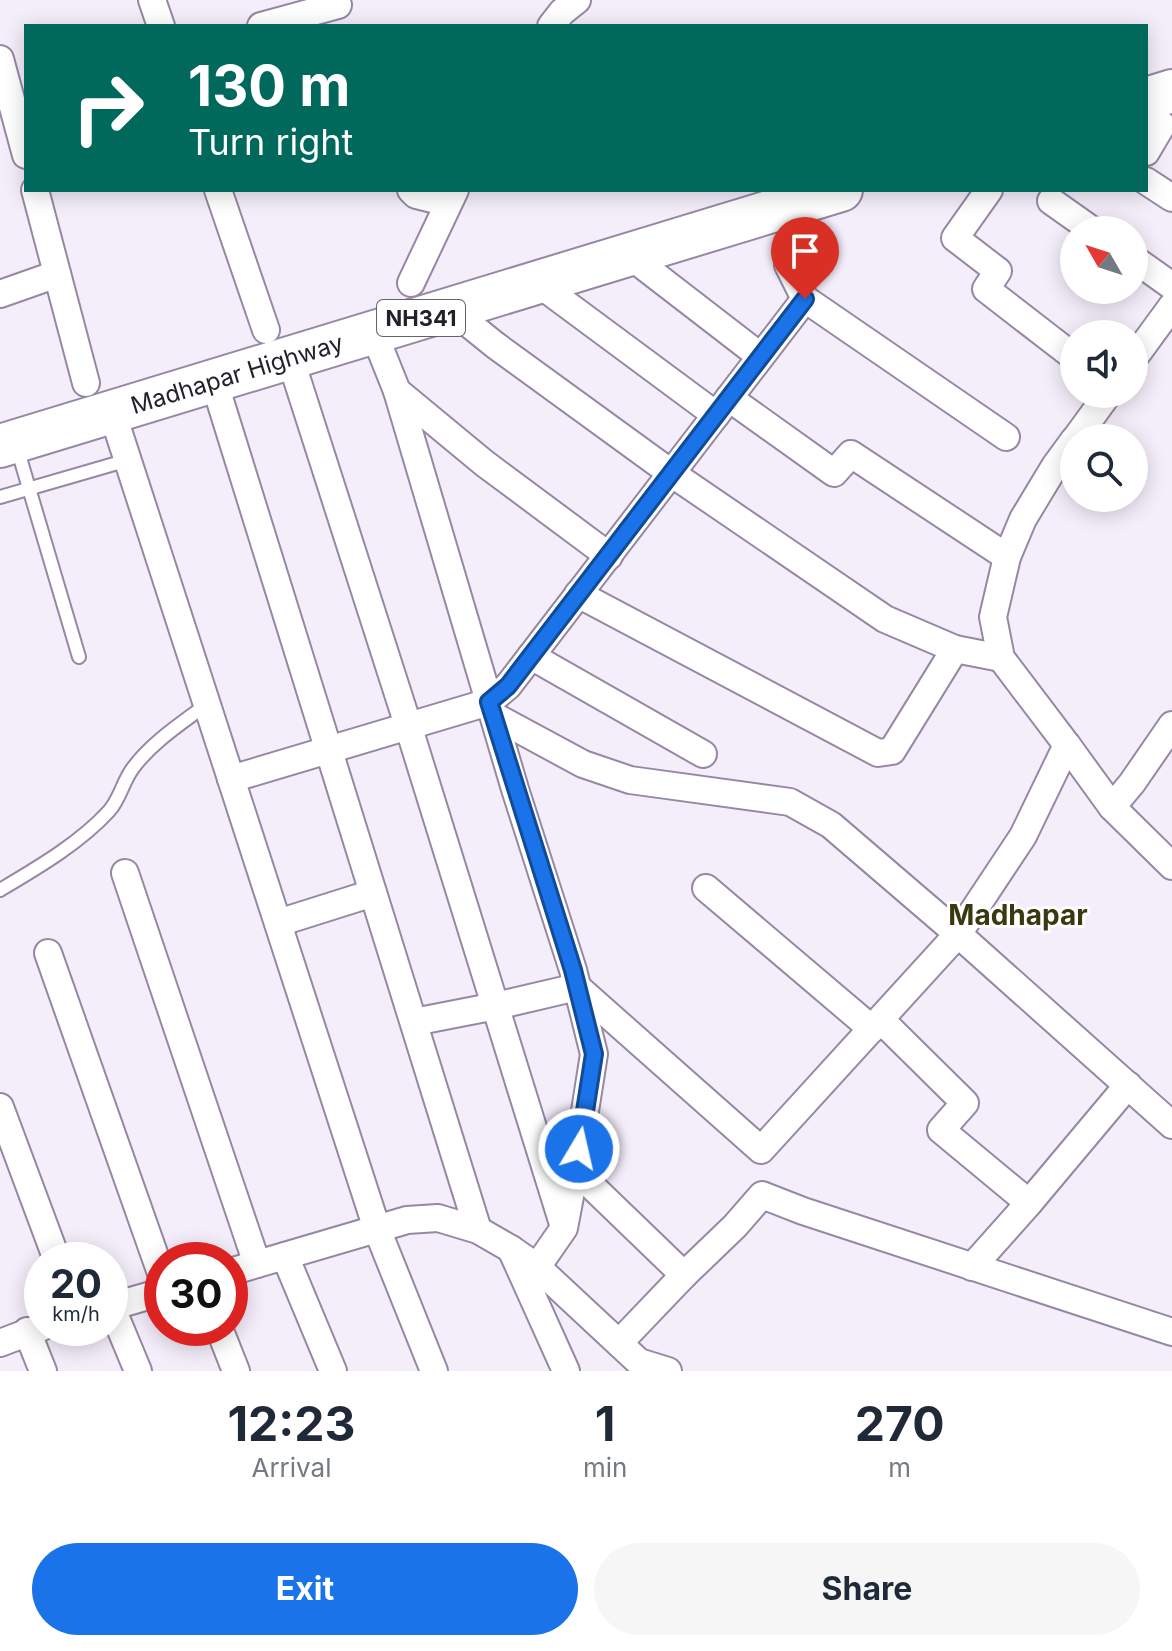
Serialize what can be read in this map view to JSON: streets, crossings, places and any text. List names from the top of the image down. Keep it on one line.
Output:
{"streets":{"highway":["NH341","Madhapar Highway"]},"districts":["Madhapar"],"north":"top left","page":{"turn":["130 m","Turn right"],"speed":"20 km/h","limit":"30","eta":["12:23","Arrival","1","min","270","m"],"buttons":["Exit","Share"]}}
